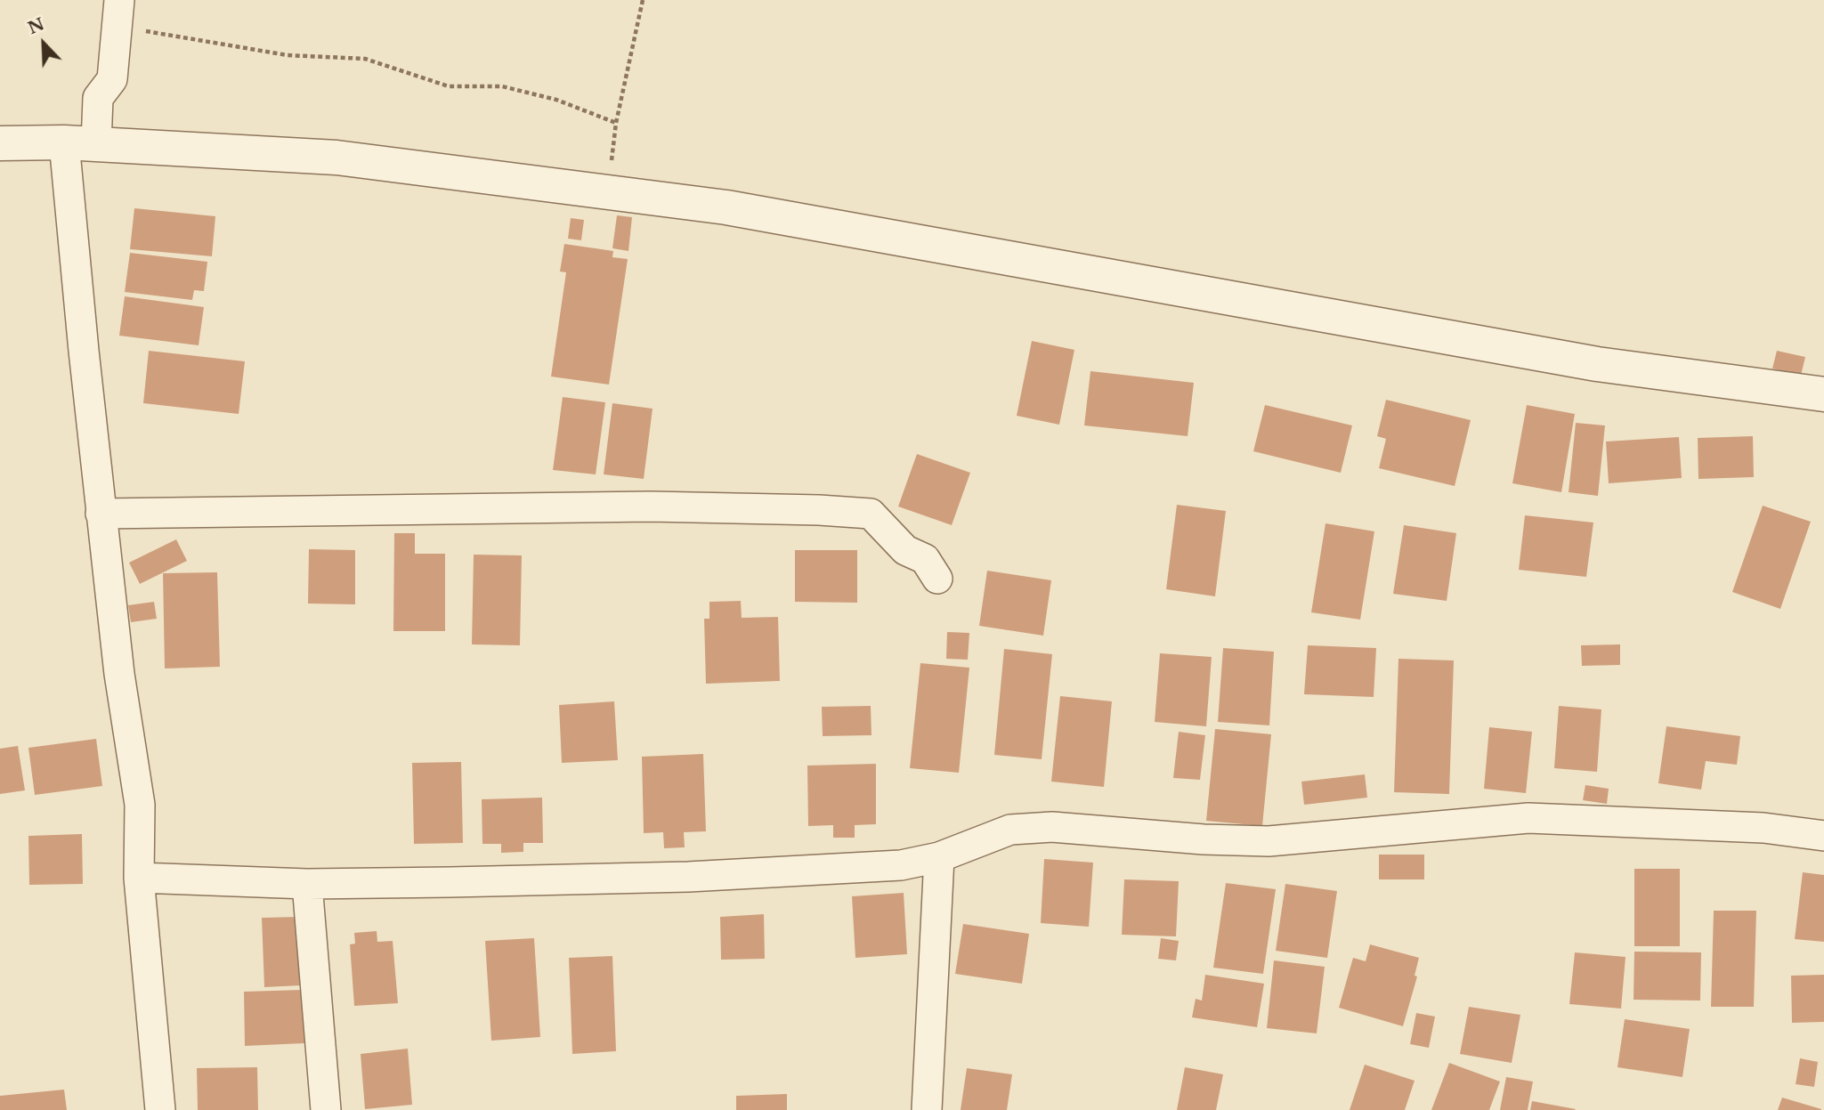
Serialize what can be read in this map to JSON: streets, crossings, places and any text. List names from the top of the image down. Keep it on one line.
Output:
{"north":"top left"}
